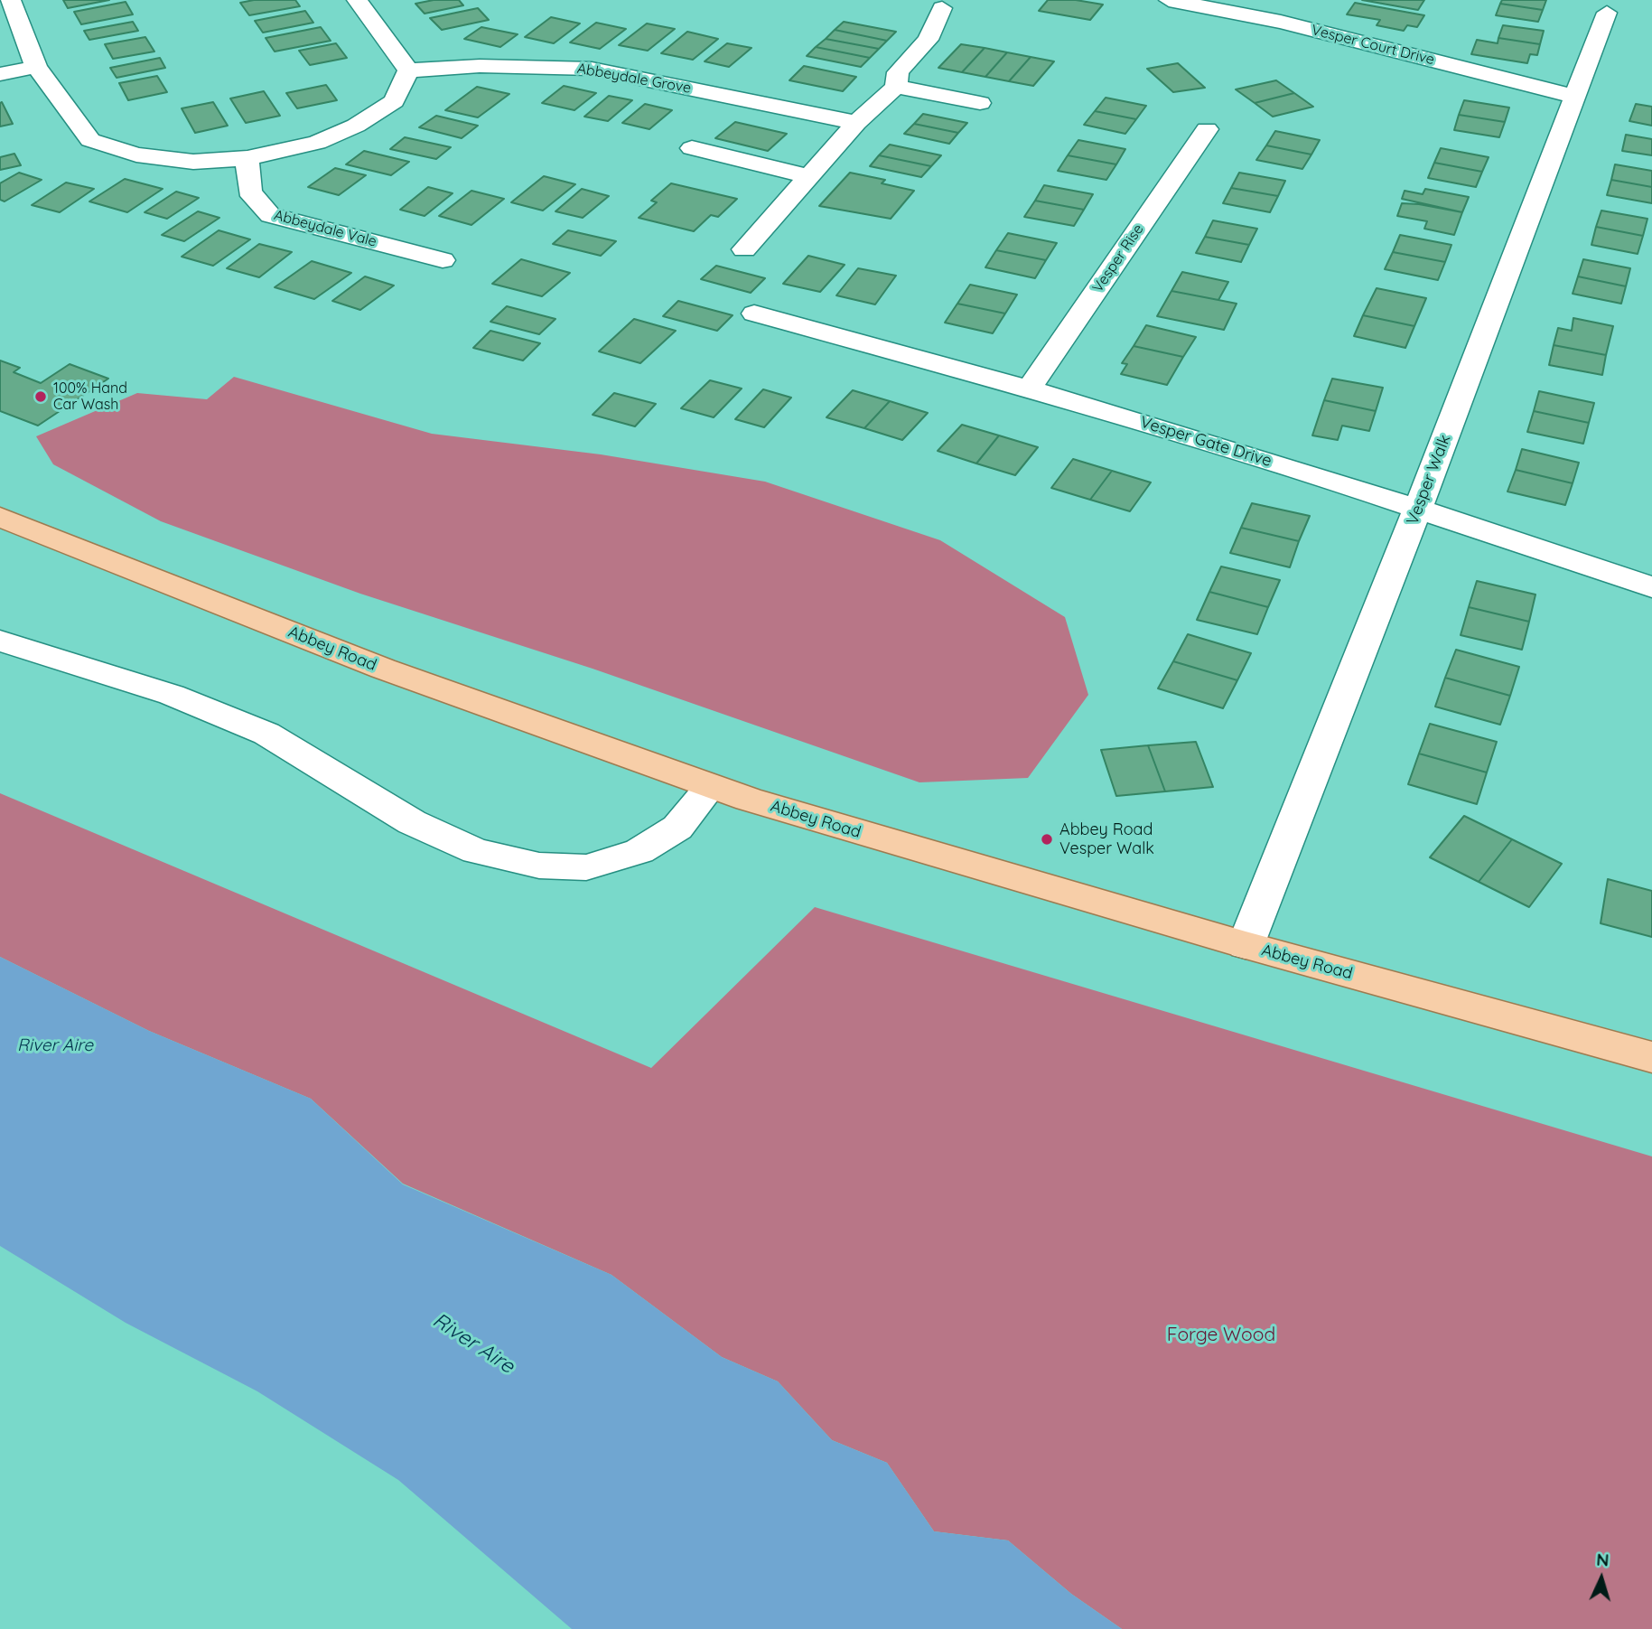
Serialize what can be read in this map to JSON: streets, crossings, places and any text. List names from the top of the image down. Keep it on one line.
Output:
{"streets":{"main road":["Abbey Road"],"street":["Vesper Court Drive","Abbeydale Grove","Abbeydale Vale","Vesper Rise","Vesper Gate Drive","Vesper Walk"]},"crossings":[["Vesper Court Drive","Vesper Walk"],["Vesper Rise","Vesper Gate Drive"],["Vesper Gate Drive","Vesper Walk"],["Vesper Walk","Abbey Road"]],"water":["River Aire"],"parks":["Forge Wood"],"places":["100% Hand Car Wash","Abbey Road Vesper Walk"],"north":"top"}
